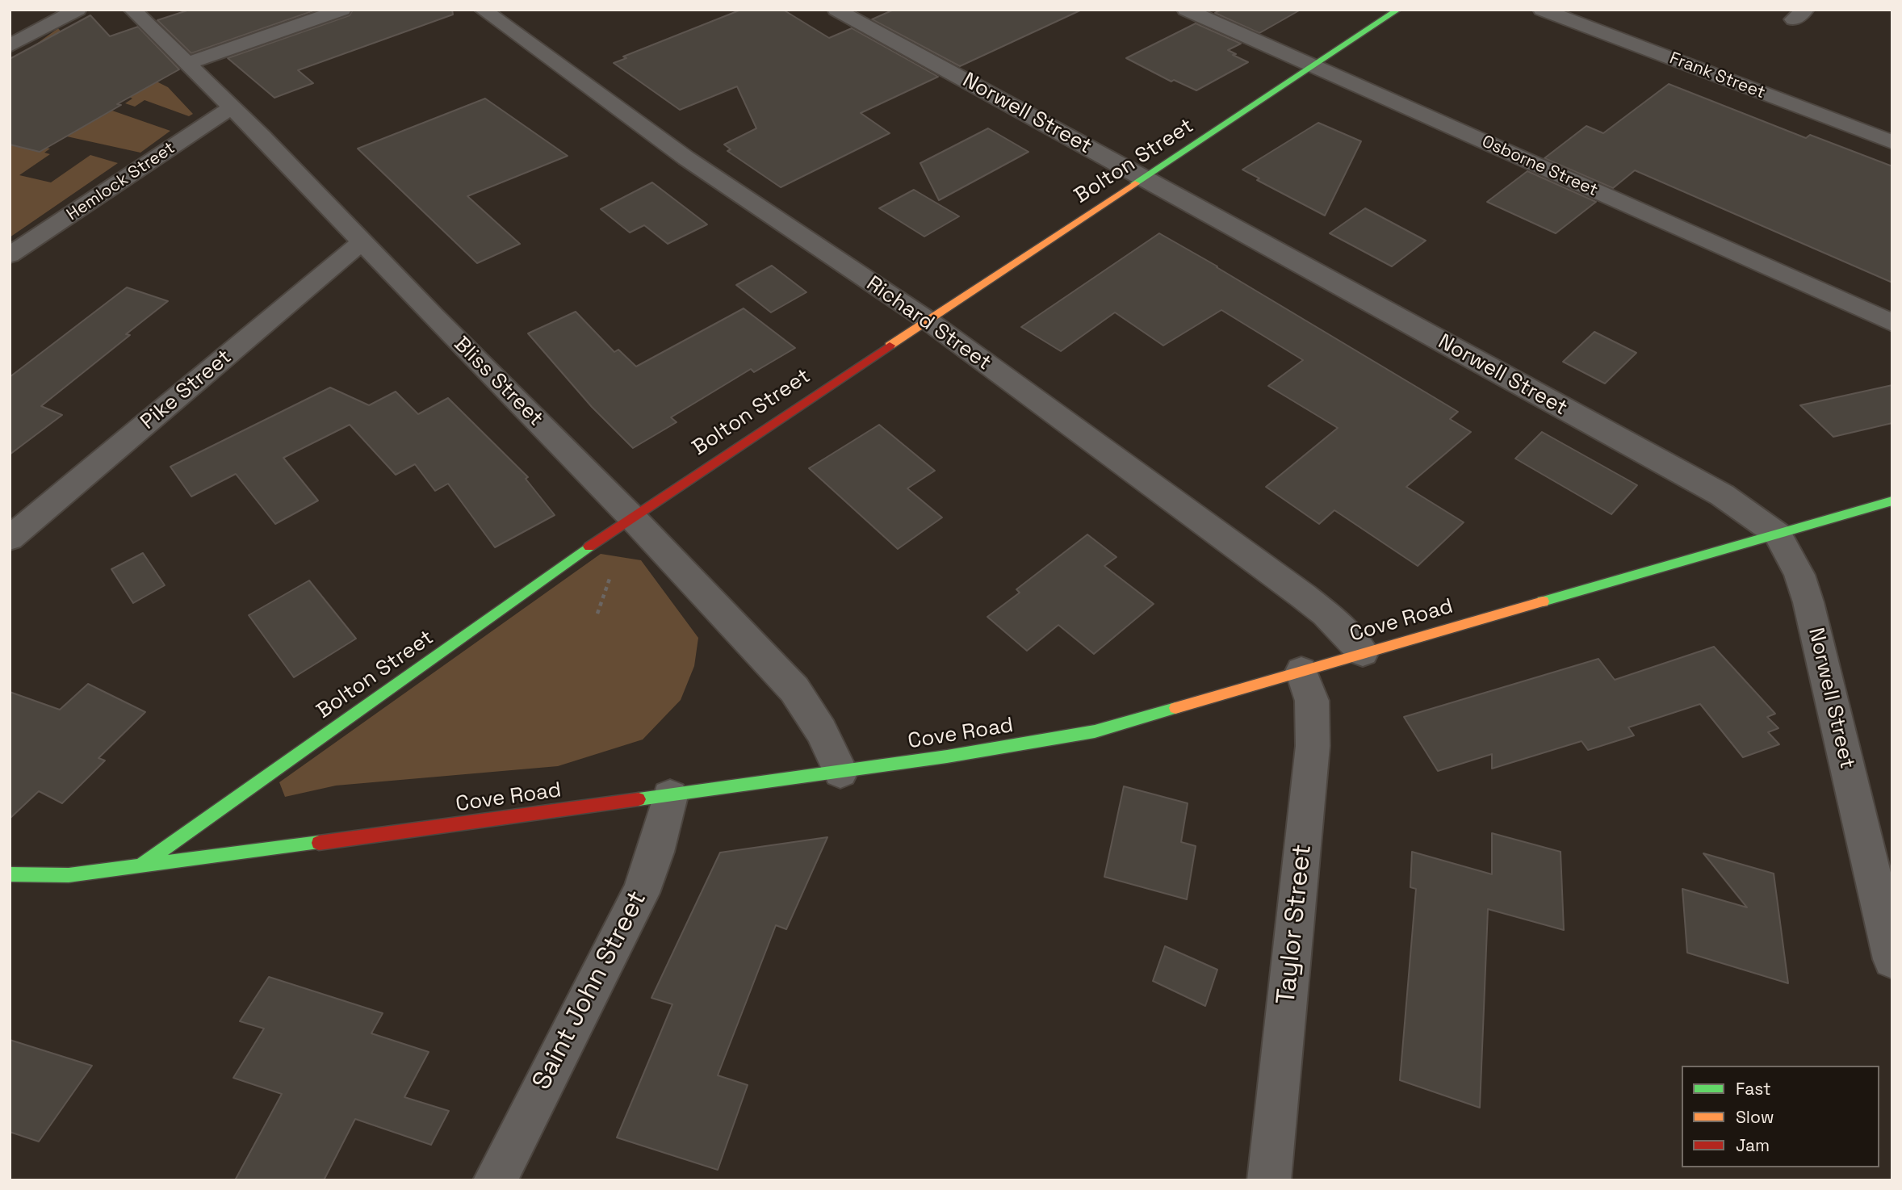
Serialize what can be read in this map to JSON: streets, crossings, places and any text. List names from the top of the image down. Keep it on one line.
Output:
{"streets":{"street":["Frank Street","Norwell Street","Bolton Street","Osborne Street","Hemlock Street","Richard Street","Bliss Street","Pike Street","Cove Road","Taylor Street","Saint John Street"]},"crossings":[["Norwell Street","Bolton Street"],["Norwell Street","Cove Road"],["Bolton Street","Osborne Street"],["Bolton Street","Richard Street"],["Bolton Street","Bliss Street"],["Bolton Street","Cove Road"],["Hemlock Street","Bliss Street"],["Richard Street","Cove Road"],["Bliss Street","Pike Street"],["Bliss Street","Cove Road"],["Cove Road","Taylor Street"],["Cove Road","Saint John Street"]],"legend":["Fast","Slow","Jam"]}
